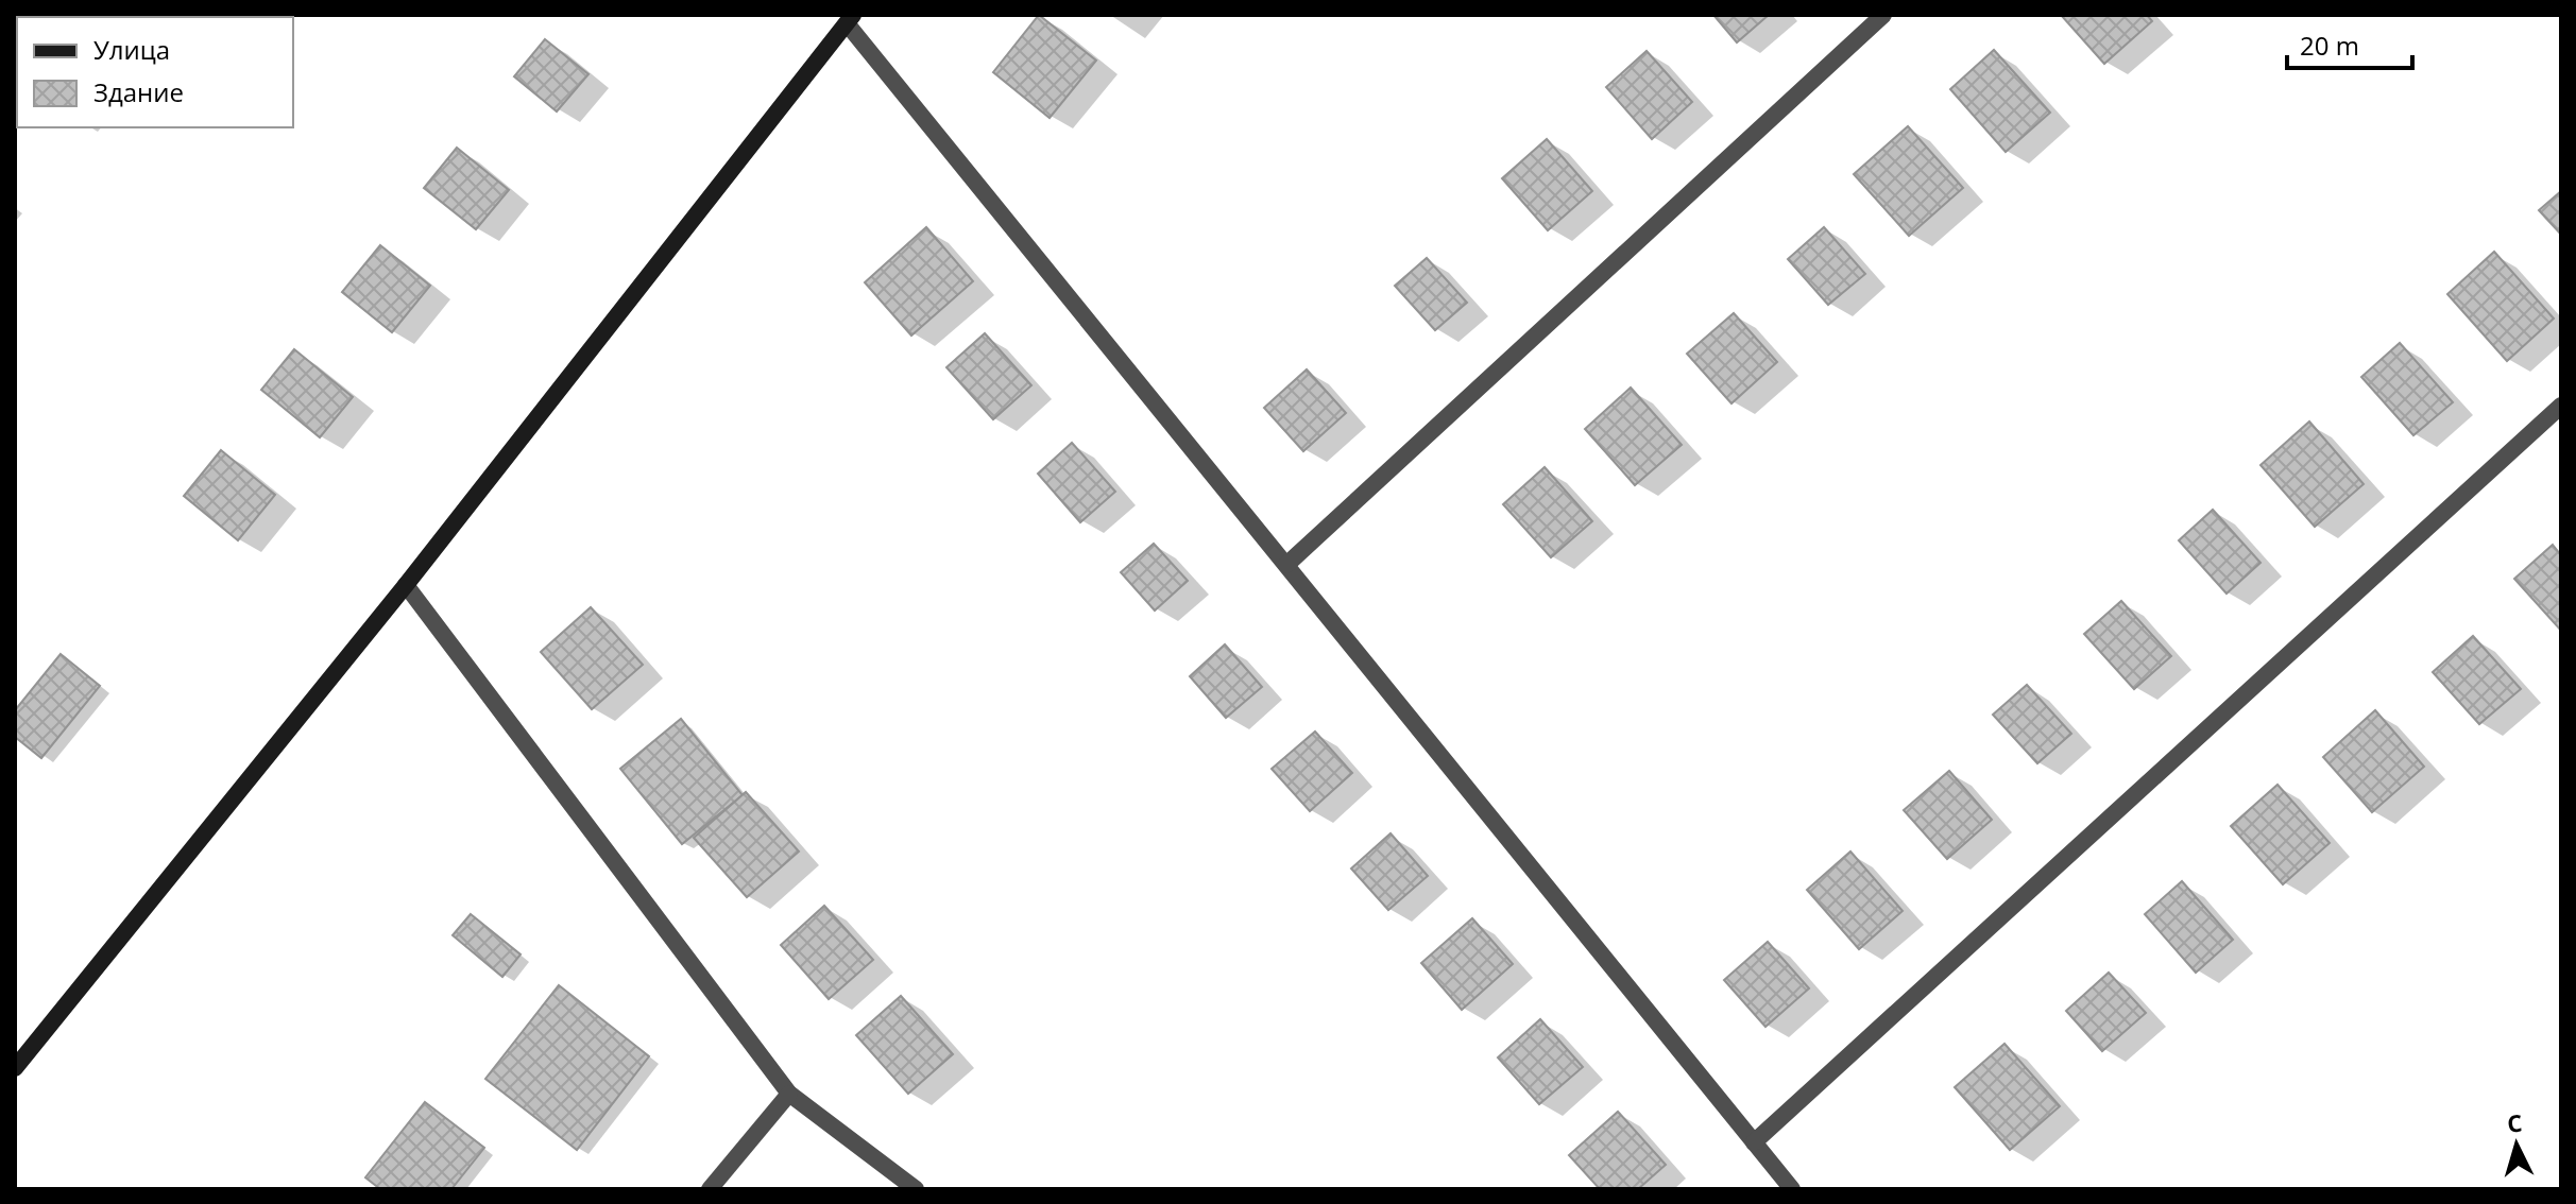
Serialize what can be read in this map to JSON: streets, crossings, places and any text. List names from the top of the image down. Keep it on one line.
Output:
{"legend":["Улица","Здание"],"scale_bar":"20 m","north":"top"}
